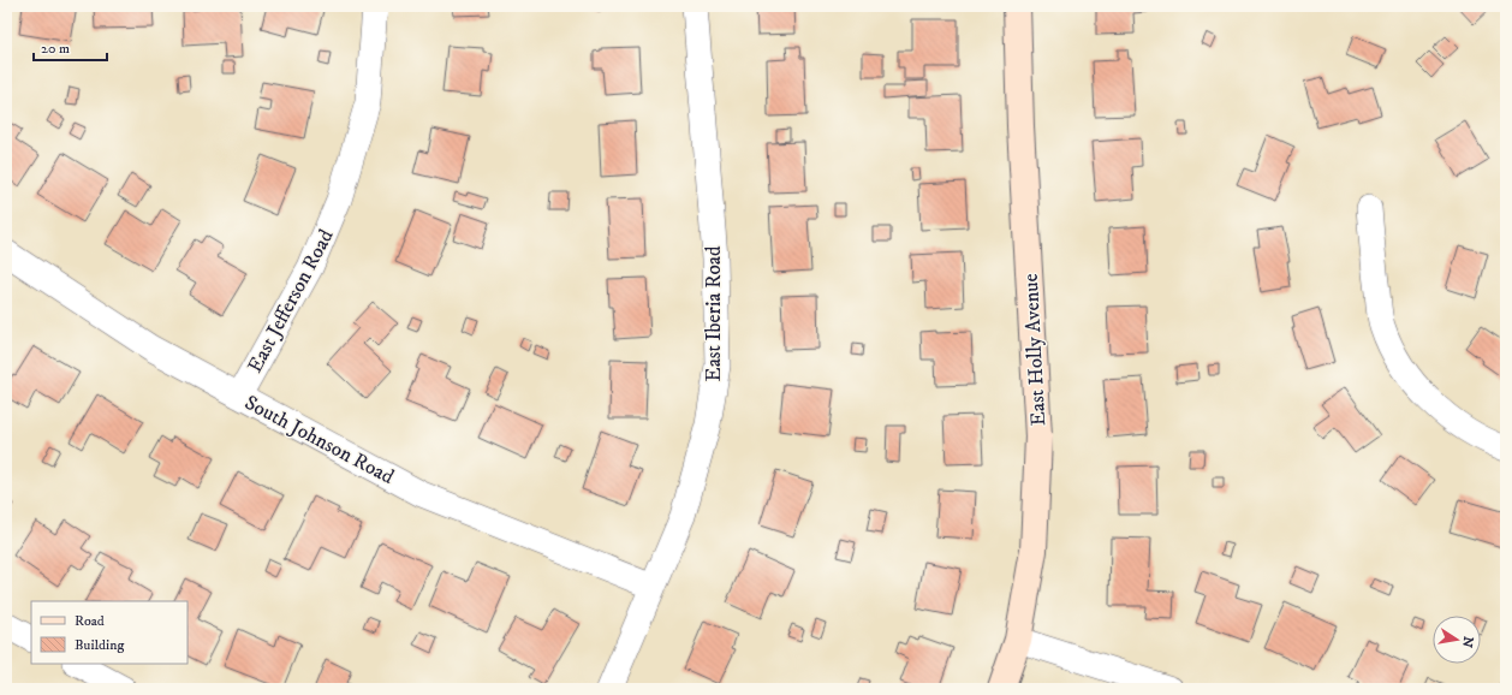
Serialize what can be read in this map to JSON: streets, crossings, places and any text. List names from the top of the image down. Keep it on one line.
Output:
{"streets":{"street":["East Jefferson Road","East Iberia Road","East Holly Avenue","South Johnson Road"]},"crossings":[["East Jefferson Road","South Johnson Road"],["East Iberia Road","South Johnson Road"]],"legend":["Road","Building"],"scale_bar":"20 m","north":"right"}
